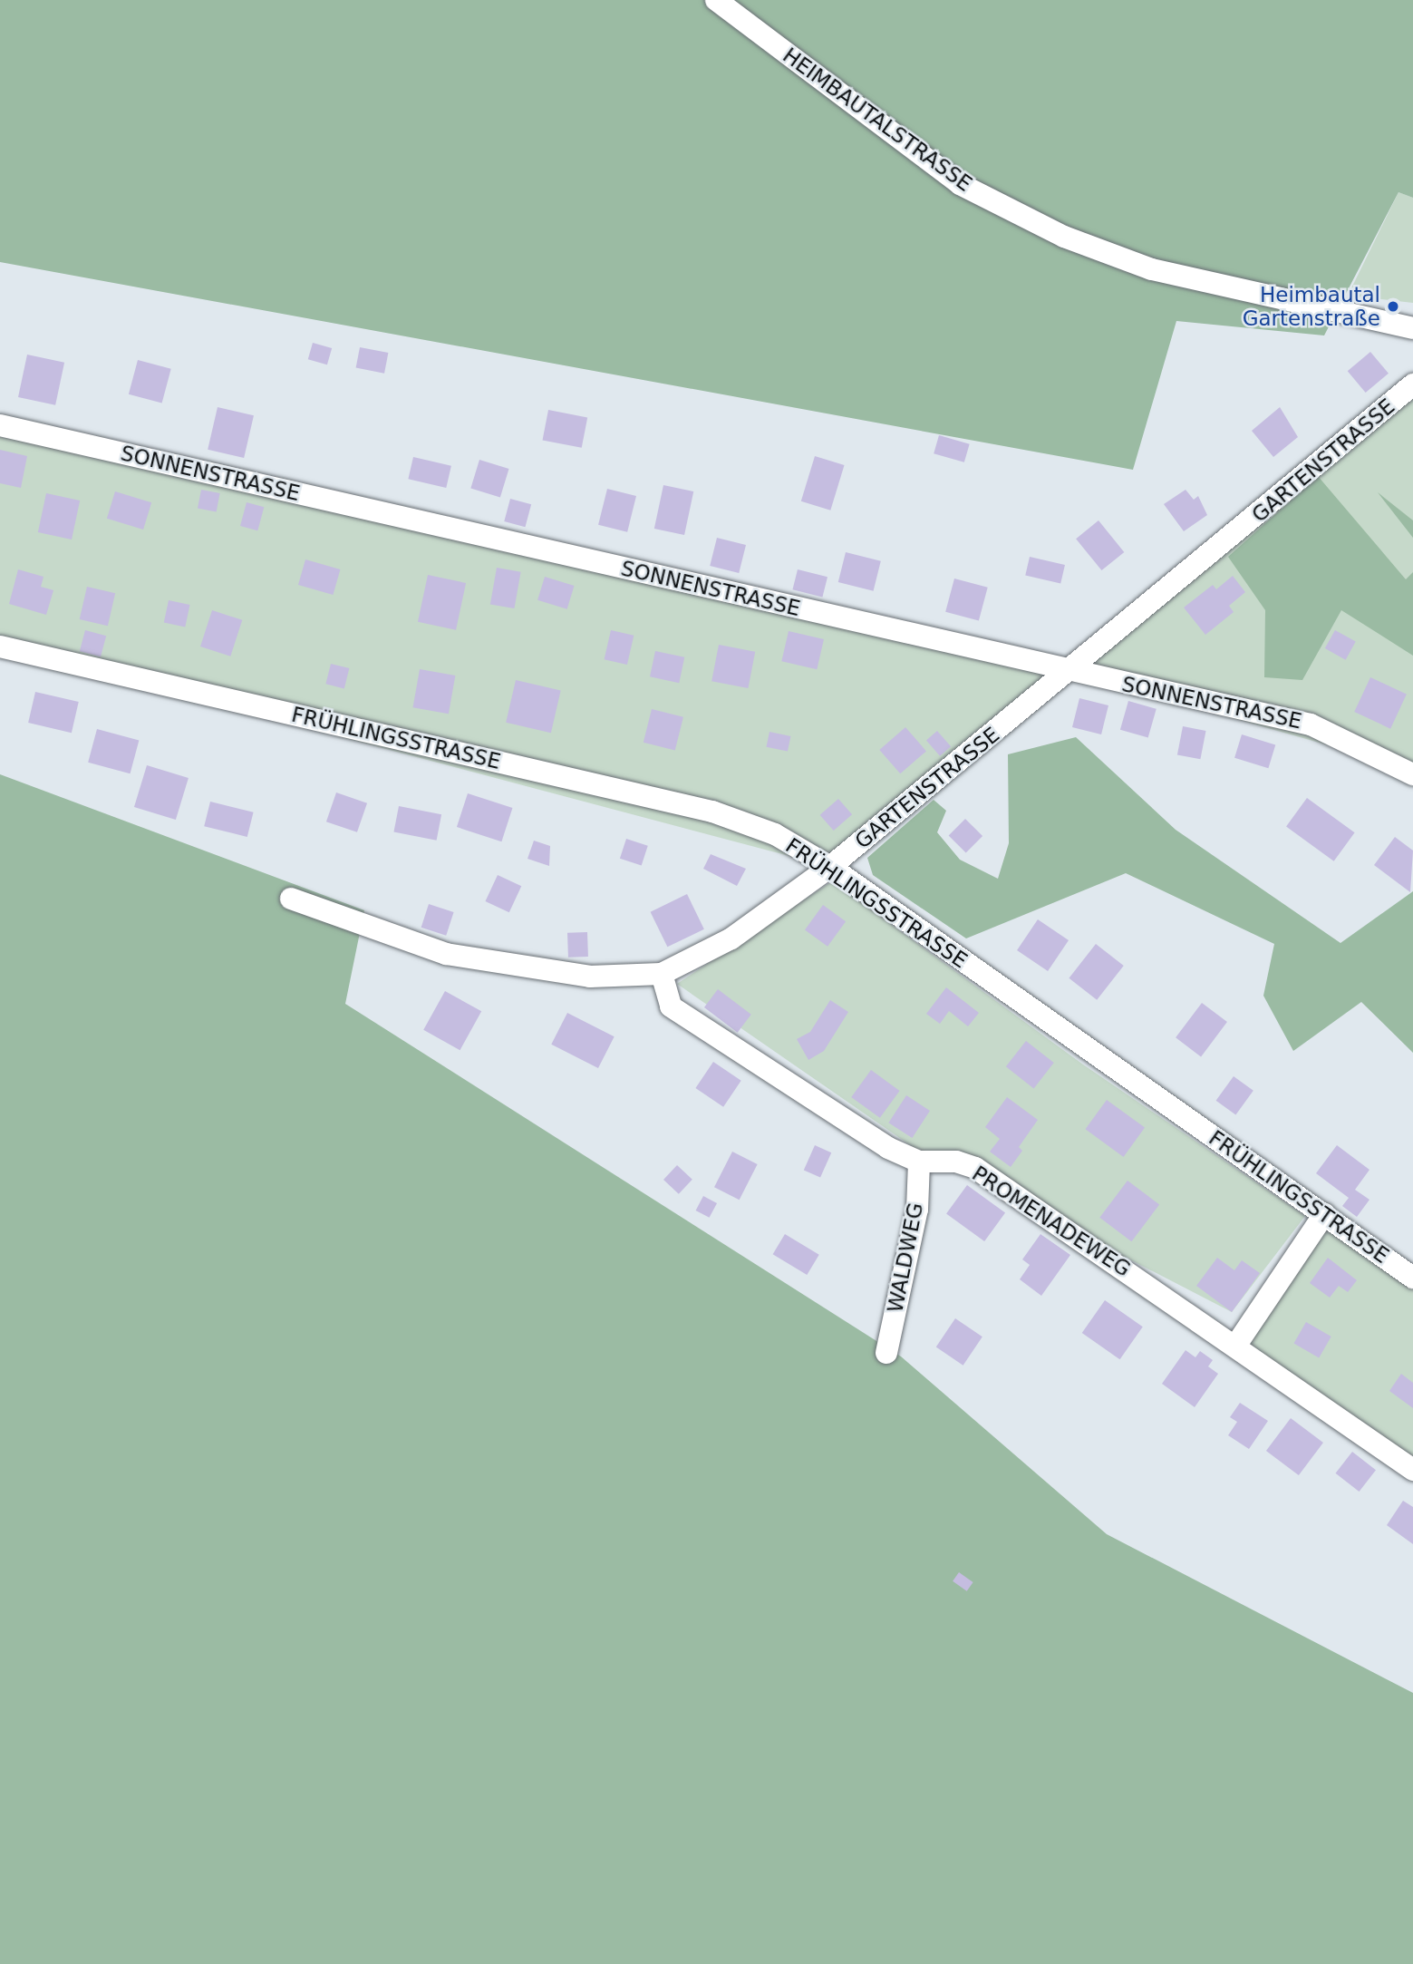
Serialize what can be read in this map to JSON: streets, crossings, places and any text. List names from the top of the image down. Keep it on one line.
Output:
{"streets":{"street":["HEIMBAUTALSTRASSE","GARTENSTRASSE","SONNENSTRASSE","FRÜHLINGSSTRASSE","PROMENADEWEG","WALDWEG"]},"crossings":[["GARTENSTRASSE","SONNENSTRASSE"],["GARTENSTRASSE","FRÜHLINGSSTRASSE"],["GARTENSTRASSE","PROMENADEWEG"],["PROMENADEWEG","WALDWEG"]],"places":["Heimbautal Gartenstraße"]}
